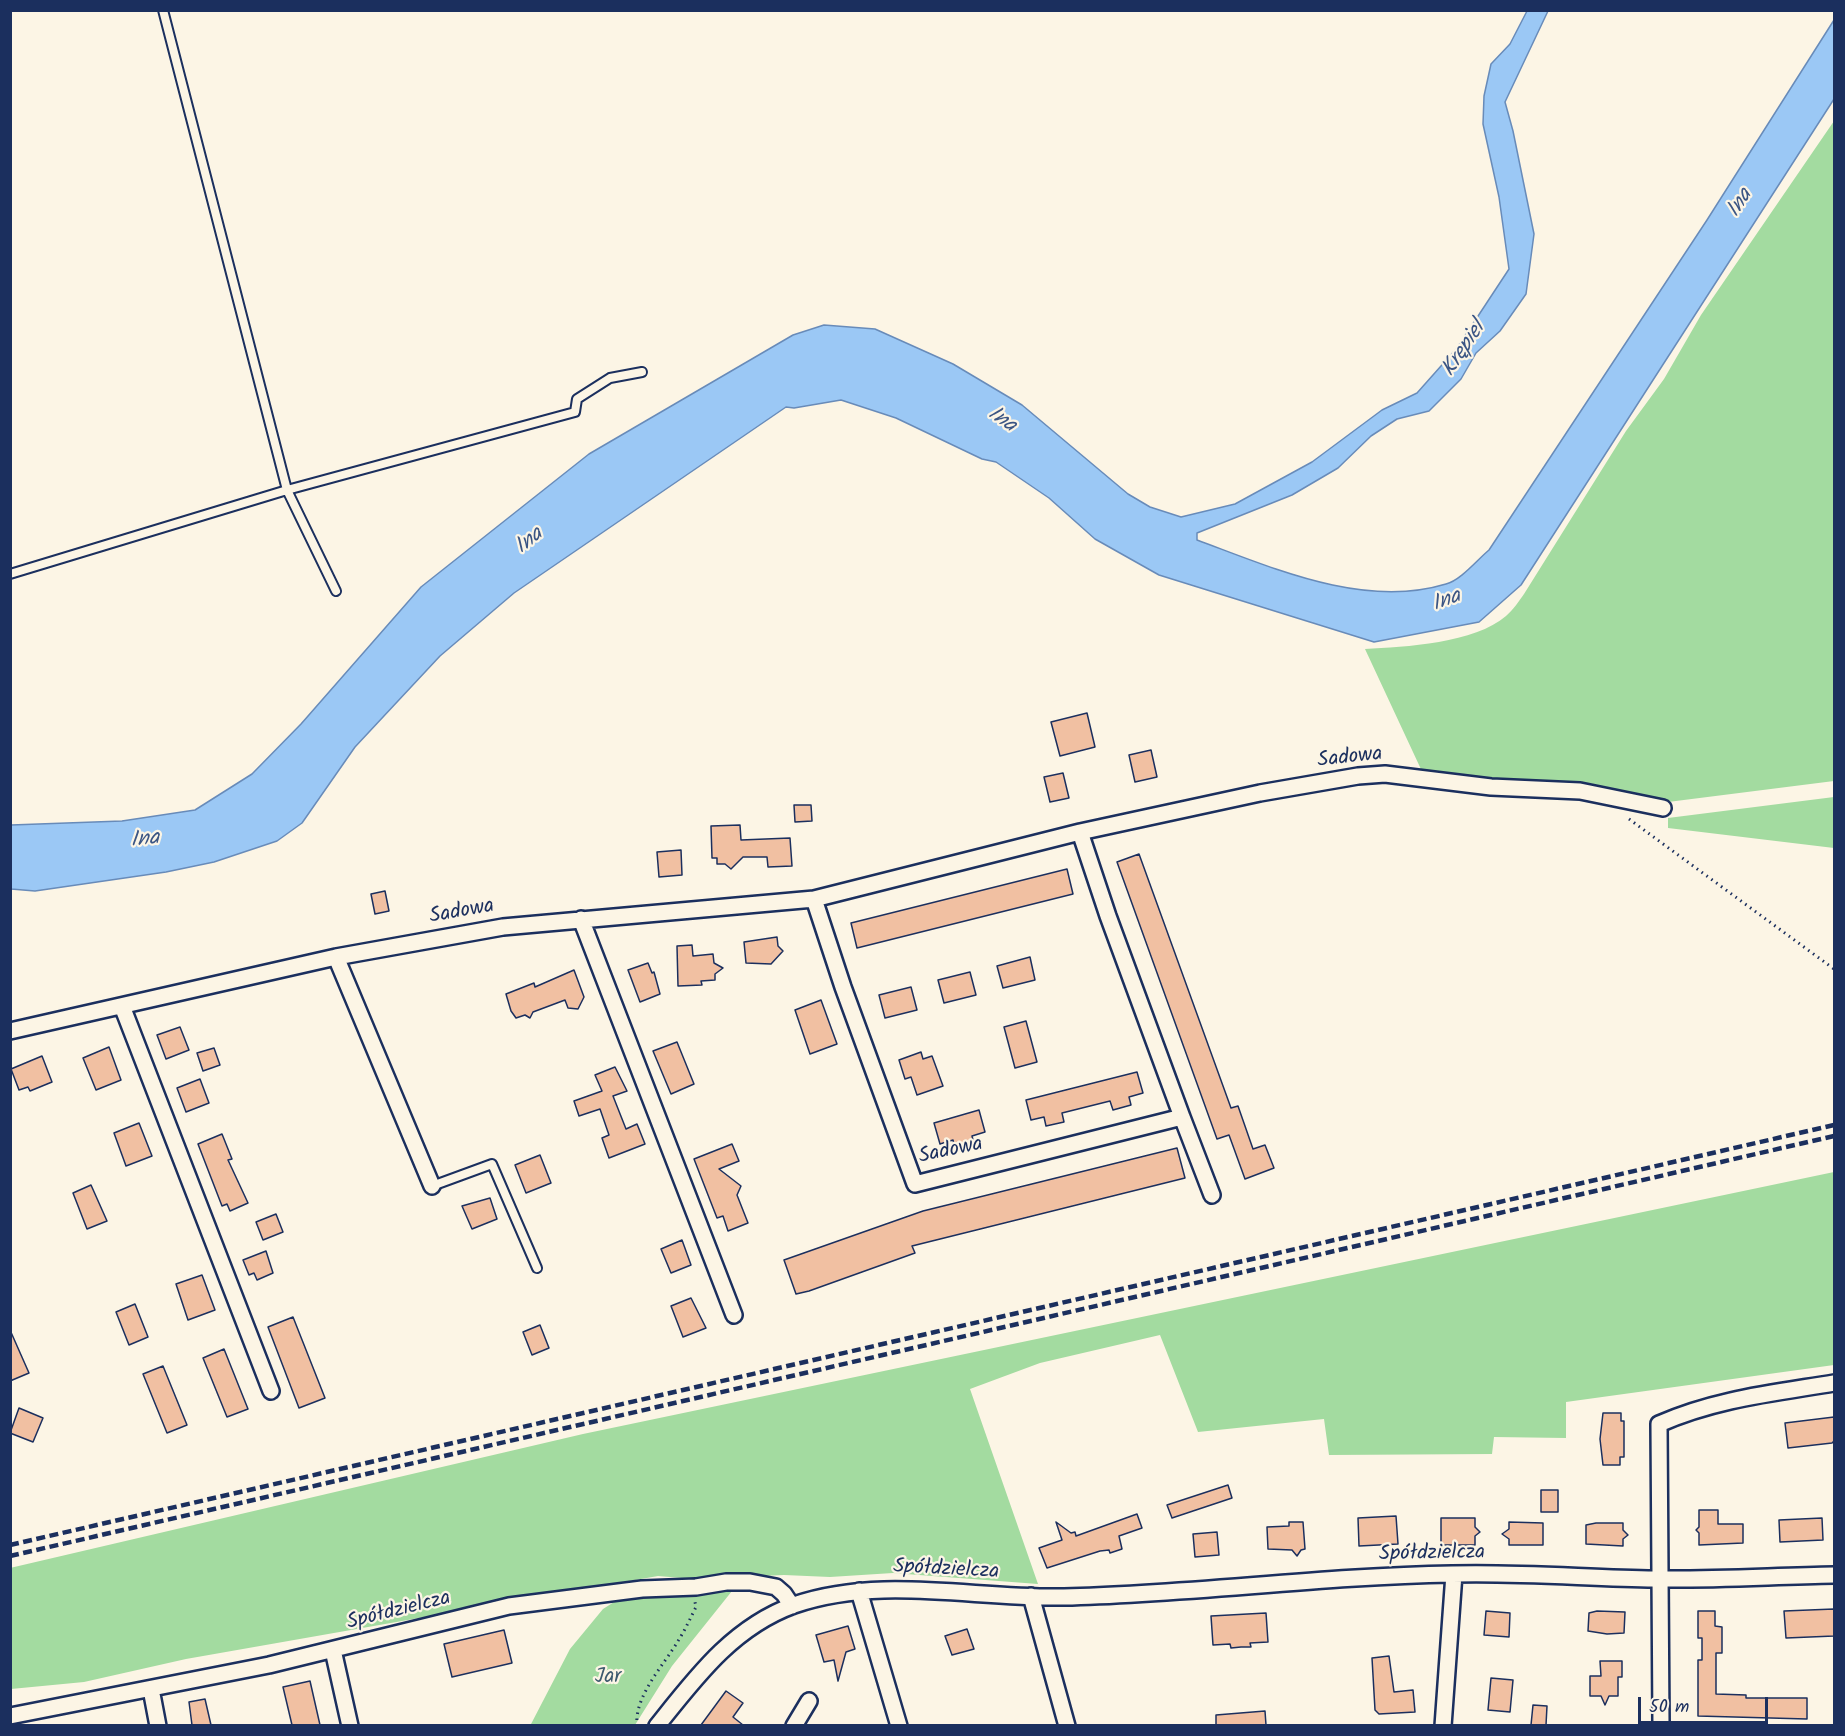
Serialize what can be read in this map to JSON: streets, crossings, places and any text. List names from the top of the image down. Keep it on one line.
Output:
{"streets":{"street":["Sadowa","Spółdzielcza"]},"water":["Ina","Krępiel"],"parks":["Jar"],"scale_bar":"50 m"}
